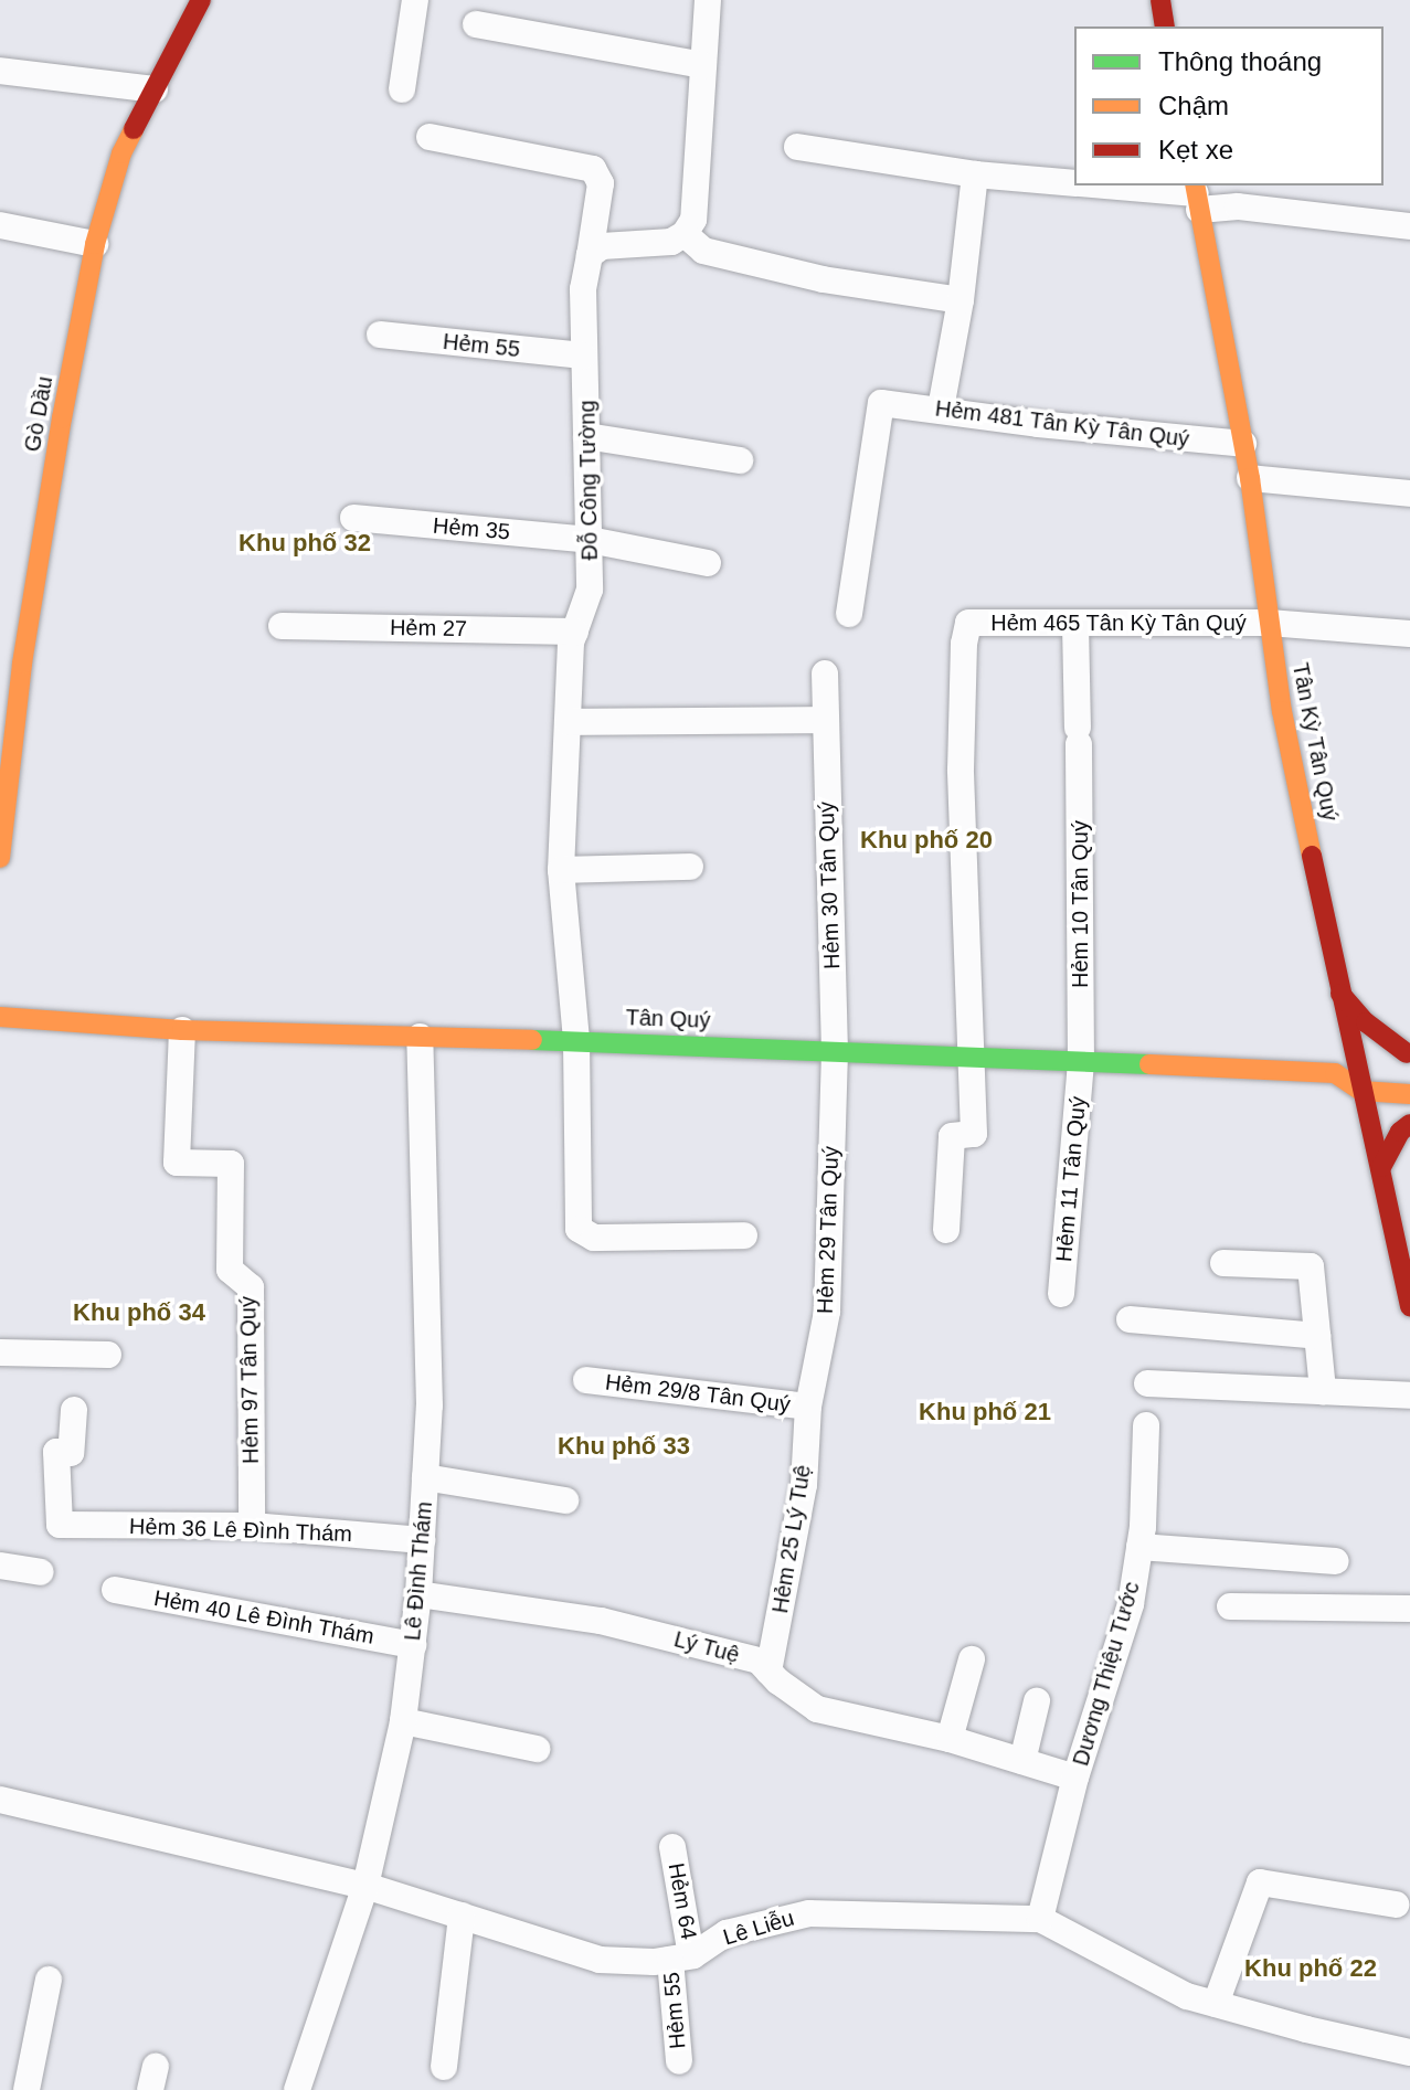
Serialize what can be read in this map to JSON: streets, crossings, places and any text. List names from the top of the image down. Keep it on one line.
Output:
{"streets":{"street":["Hẻm 55","Gò Dầu","Hẻm 481 Tân Kỳ Tân Quý","Đỗ Công Tường","Hẻm 35","Hẻm 465 Tân Kỳ Tân Quý","Hẻm 27","Tân Kỳ Tân Quý","Hẻm 30 Tân Quý","Hẻm 10 Tân Quý","Tân Quý","Hẻm 11 Tân Quý","Hẻm 29 Tân Quý","Hẻm 97 Tân Quý","Hẻm 29/8 Tân Quý","Hẻm 36 Lê Đình Thám","Hẻm 25 Lý Tuệ","Lê Đình Thám","Hẻm 40 Lê Đình Thám","Lý Tuệ","Dương Thiệu Tước","Hẻm 64","Lê Liễu"]},"crossings":[["Hẻm 55","Đỗ Công Tường"],["Hẻm 55","Hẻm 64"],["Hẻm 55","Lê Liễu"],["Hẻm 481 Tân Kỳ Tân Quý","Tân Kỳ Tân Quý"],["Đỗ Công Tường","Hẻm 35"],["Đỗ Công Tường","Hẻm 27"],["Đỗ Công Tường","Tân Quý"],["Hẻm 465 Tân Kỳ Tân Quý","Tân Kỳ Tân Quý"],["Hẻm 465 Tân Kỳ Tân Quý","Hẻm 10 Tân Quý"],["Hẻm 465 Tân Kỳ Tân Quý","Tân Quý"],["Hẻm 30 Tân Quý","Tân Quý"],["Hẻm 30 Tân Quý","Hẻm 29 Tân Quý"],["Hẻm 10 Tân Quý","Tân Quý"],["Hẻm 10 Tân Quý","Hẻm 11 Tân Quý"],["Tân Quý","Hẻm 11 Tân Quý"],["Tân Quý","Hẻm 29 Tân Quý"],["Tân Quý","Hẻm 97 Tân Quý"],["Tân Quý","Lê Đình Thám"],["Hẻm 29 Tân Quý","Hẻm 29/8 Tân Quý"],["Hẻm 29 Tân Quý","Hẻm 25 Lý Tuệ"],["Hẻm 97 Tân Quý","Hẻm 36 Lê Đình Thám"],["Hẻm 29/8 Tân Quý","Hẻm 25 Lý Tuệ"],["Hẻm 36 Lê Đình Thám","Lê Đình Thám"],["Hẻm 25 Lý Tuệ","Lý Tuệ"],["Lê Đình Thám","Hẻm 40 Lê Đình Thám"],["Lê Đình Thám","Lý Tuệ"],["Lê Đình Thám","Lê Liễu"],["Lý Tuệ","Dương Thiệu Tước"],["Dương Thiệu Tước","Lê Liễu"],["Hẻm 64","Lê Liễu"]],"districts":["Khu phố 32","Khu phố 20","Khu phố 34","Khu phố 21","Khu phố 33","Khu phố 22"],"legend":["Thông thoáng","Chậm","Kẹt xe"]}
